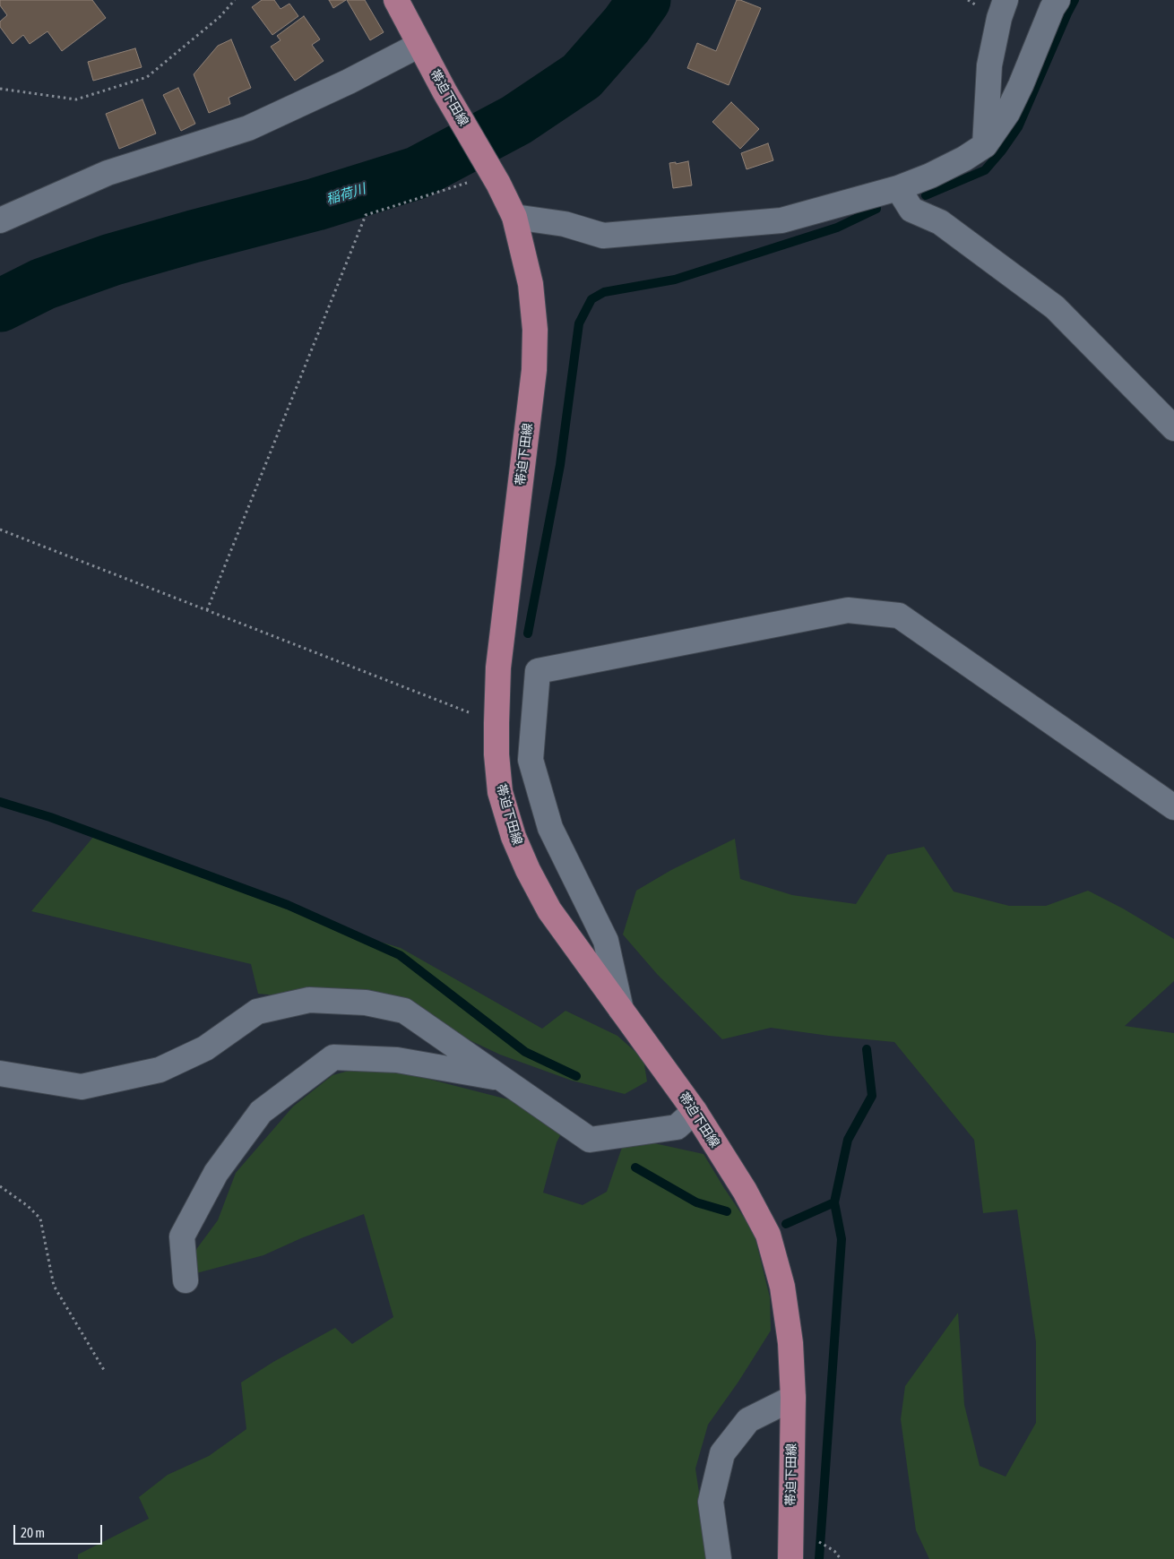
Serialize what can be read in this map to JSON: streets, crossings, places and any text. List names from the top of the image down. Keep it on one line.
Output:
{"streets":{"main road":["帯迫下田線"]},"water":["稲荷川"],"scale_bar":"20 m"}
